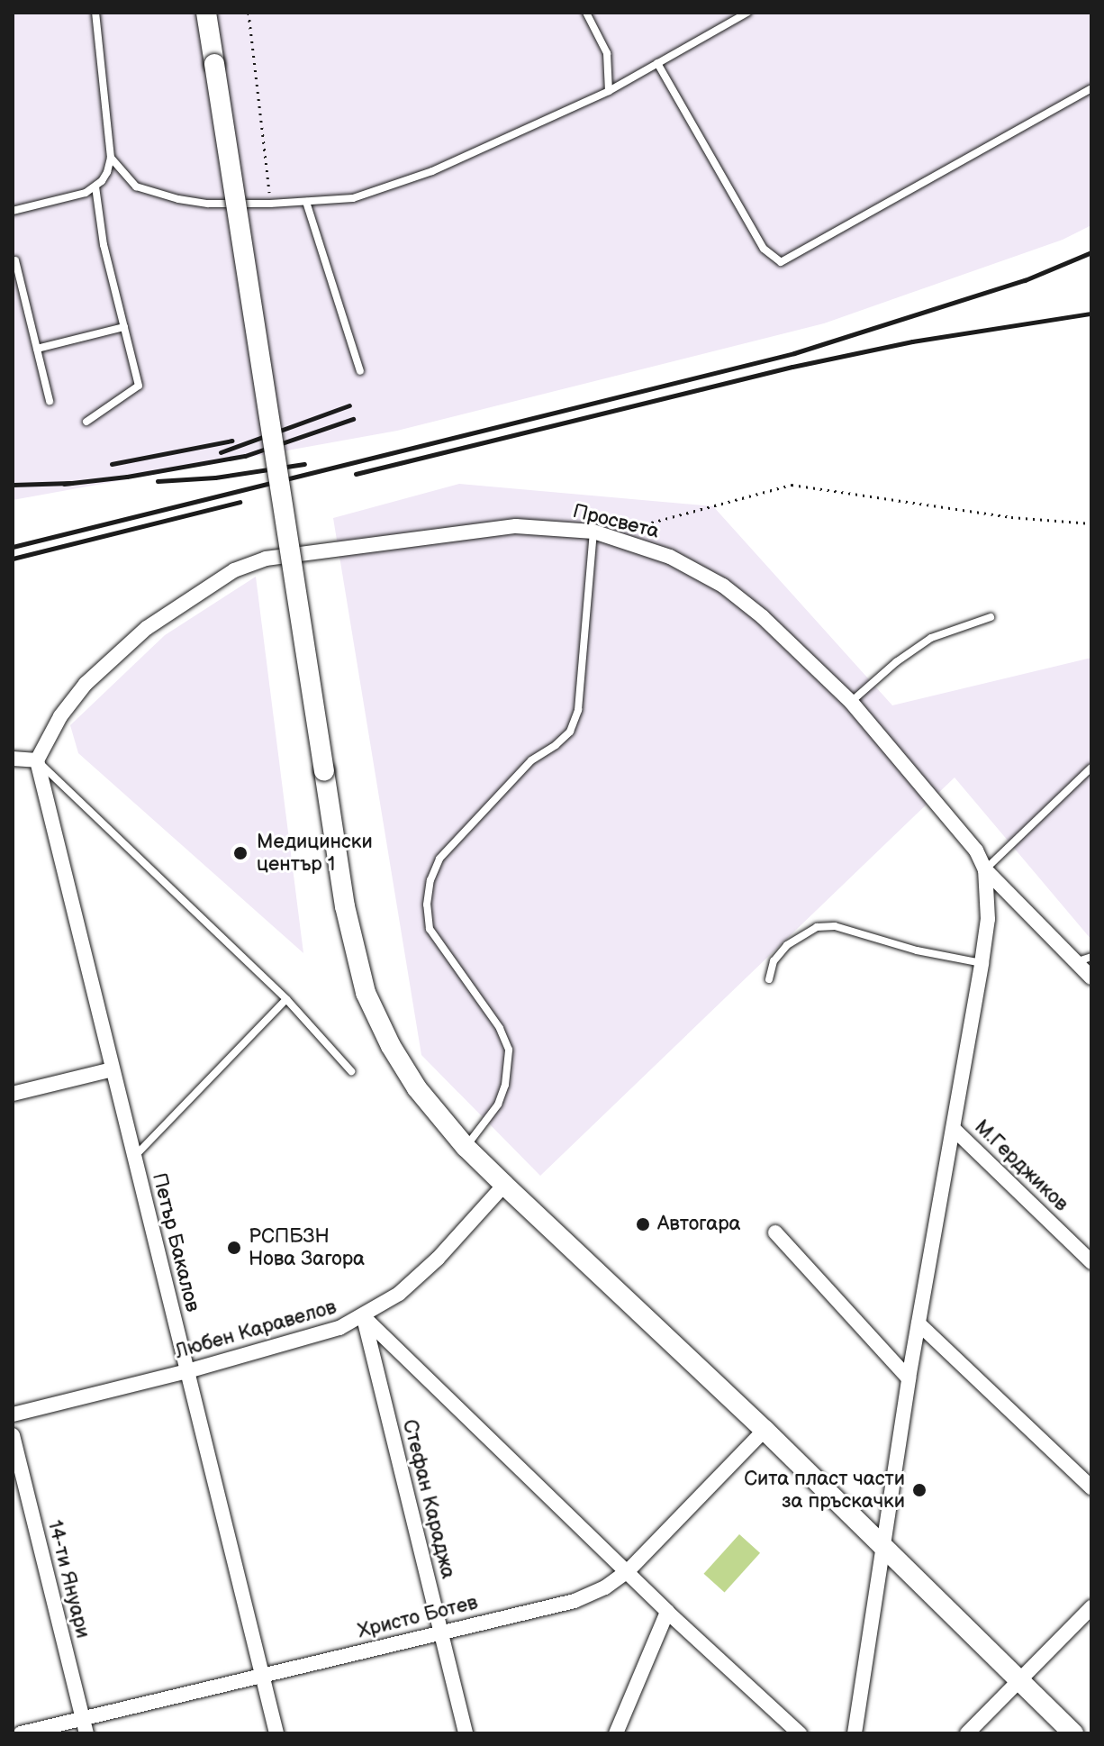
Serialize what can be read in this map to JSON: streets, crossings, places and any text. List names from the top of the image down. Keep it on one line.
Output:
{"streets":{"street":["Просвета","М.Герджиков","Петър Бакалов","Любен Каравелов","Стефан Караджа","14-ти Януари","Христо Ботев"]},"crossings":[["Просвета","Петър Бакалов"],["Петър Бакалов","Любен Каравелов"],["Петър Бакалов","Христо Ботев"],["Любен Каравелов","Стефан Караджа"],["Стефан Караджа","Христо Ботев"],["14-ти Януари","Христо Ботев"]],"places":["Медицински център 1","Автогара","РСПБЗН Нова Загора","Сита пласт части за пръскачки"]}
